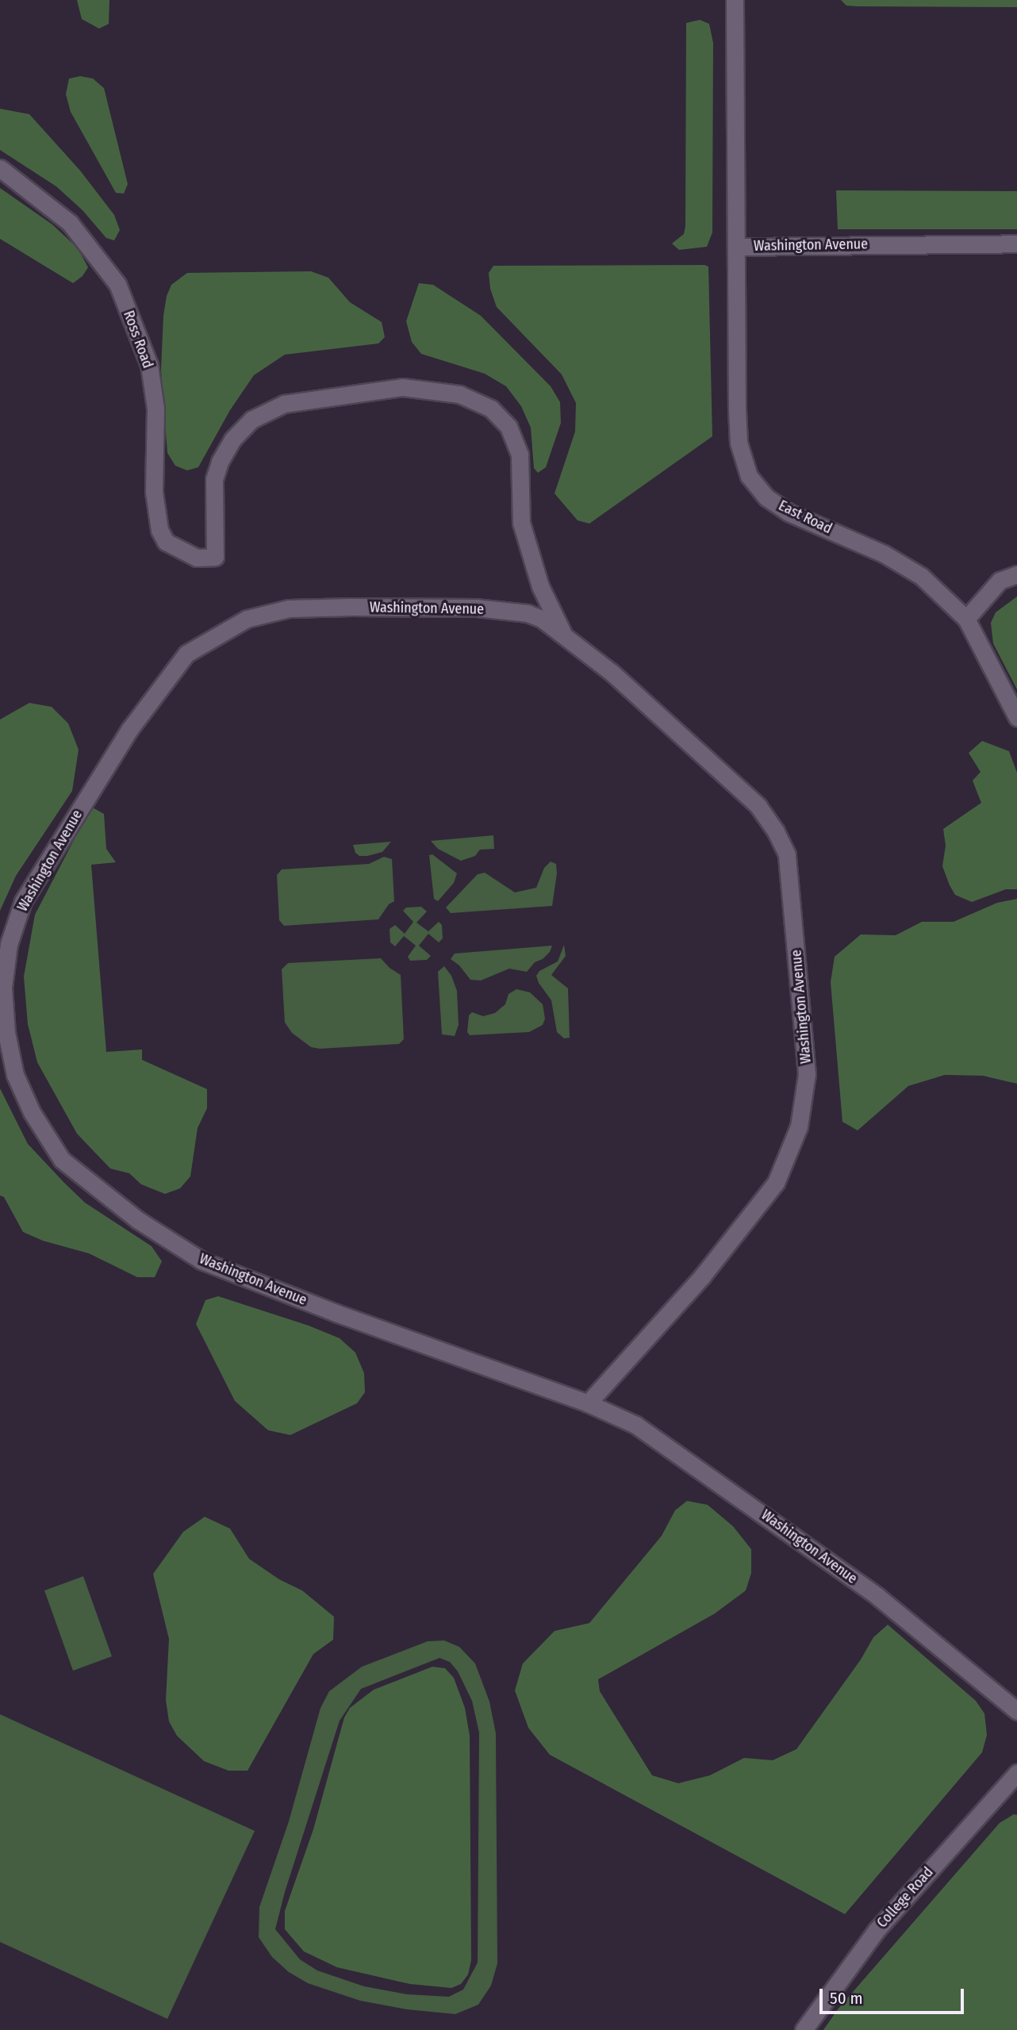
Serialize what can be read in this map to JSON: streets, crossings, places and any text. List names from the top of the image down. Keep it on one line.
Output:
{"streets":{"street":["Washington Avenue","Ross Road","East Road","College Road"]},"crossings":[["Washington Avenue","Ross Road"],["Washington Avenue","East Road"]],"scale_bar":"50 m"}
